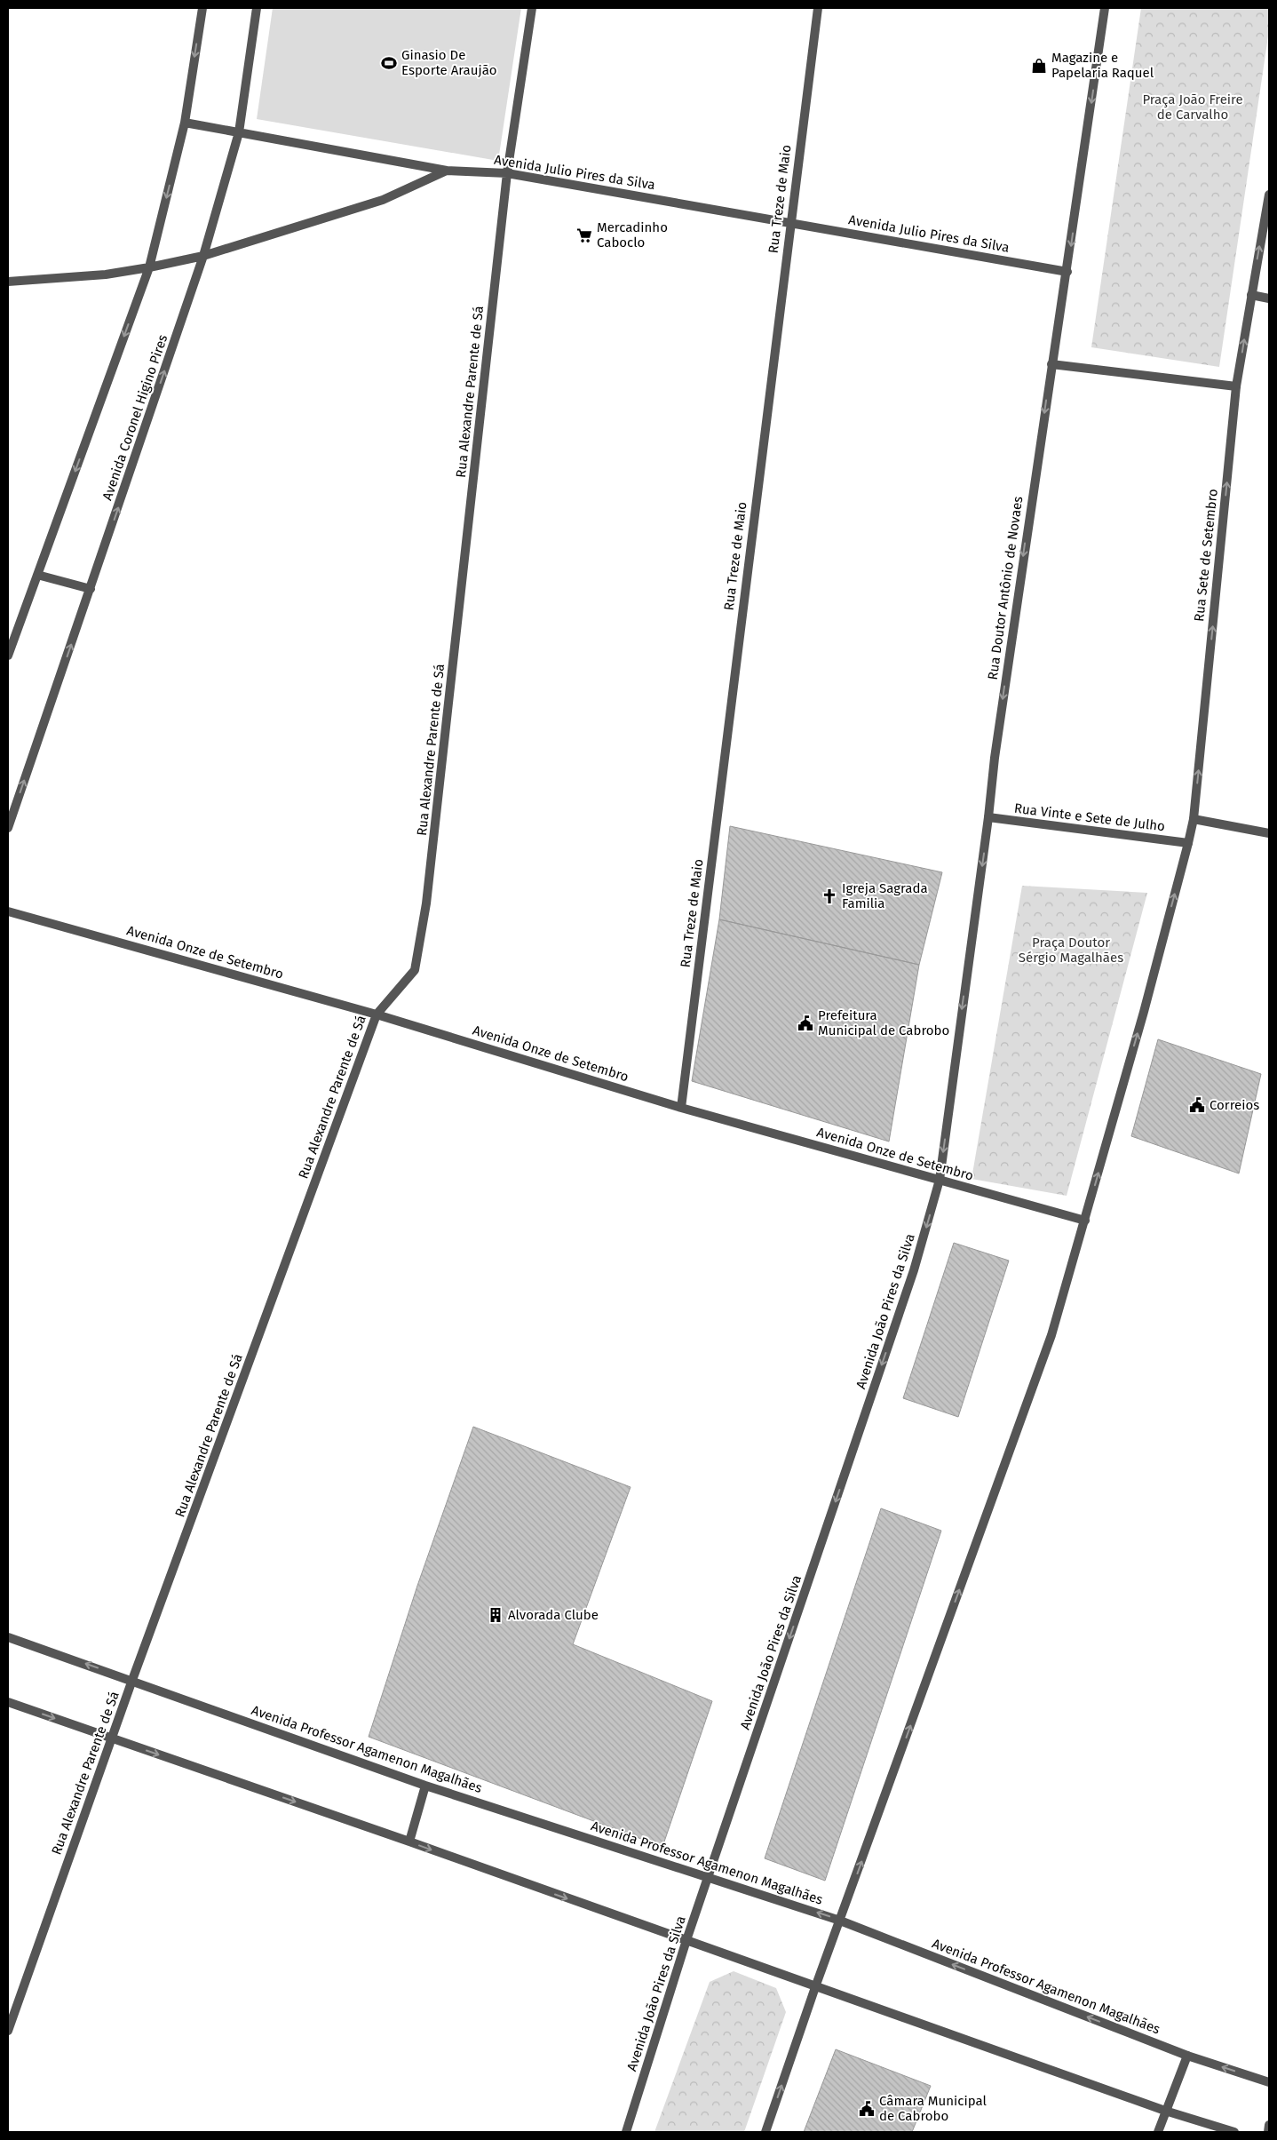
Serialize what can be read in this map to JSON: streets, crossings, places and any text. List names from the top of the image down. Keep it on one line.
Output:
{"streets":{"street":["Avenida Julio Pires da Silva","Rua Treze de Maio","Rua Alexandre Parente de Sá","Avenida Coronel Higino Pires","Rua Sete de Setembro","Rua Doutor Antônio de Novaes","Rua Vinte e Sete de Julho","Avenida Onze de Setembro","Avenida João Pires da Silva","Avenida Professor Agamenon Magalhães"]},"crossings":[["Avenida Julio Pires da Silva","Rua Treze de Maio"],["Avenida Julio Pires da Silva","Rua Alexandre Parente de Sá"],["Avenida Julio Pires da Silva","Avenida Coronel Higino Pires"],["Rua Treze de Maio","Avenida Onze de Setembro"],["Rua Alexandre Parente de Sá","Avenida Onze de Setembro"],["Rua Alexandre Parente de Sá","Avenida Professor Agamenon Magalhães"],["Rua Doutor Antônio de Novaes","Rua Vinte e Sete de Julho"],["Avenida Onze de Setembro","Avenida João Pires da Silva"],["Avenida João Pires da Silva","Avenida Professor Agamenon Magalhães"]],"one_way":["Rua Sete de Setembro","Rua Doutor Antônio de Novaes","Avenida João Pires da Silva"],"parks":["Praça João Freire de Carvalho","Praça Doutor Sérgio Magalhães"],"places":{"sports":["Ginasio De Esporte Araujão"],"shop":["Magazine e Papelaria Raquel"],"supermarket":["Mercadinho Caboclo"],"church":["Igreja Sagrada Familia"],"public building":["Prefeitura Municipal de Cabrobo","Correios","Câmara Municipal de Cabrobo"],"building":["Alvorada Clube"]}}
